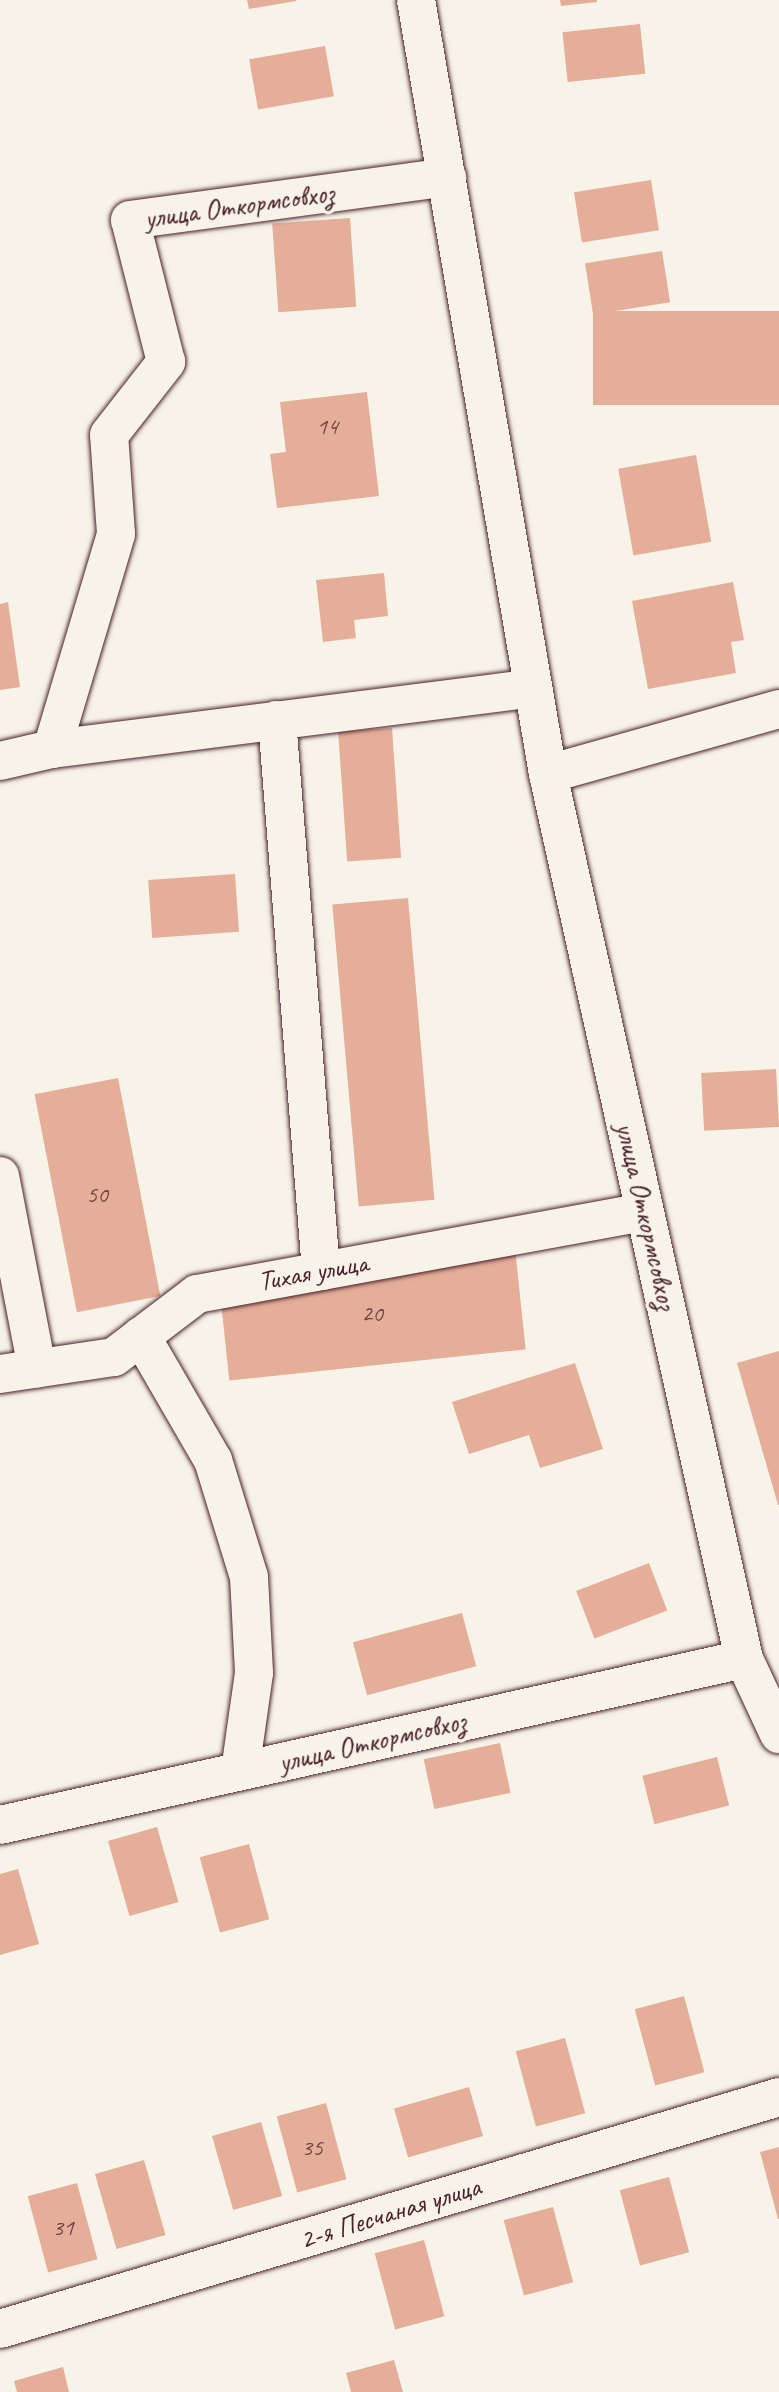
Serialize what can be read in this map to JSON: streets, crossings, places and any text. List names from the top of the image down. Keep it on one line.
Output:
{"streets":{"street":["улица Откормсовхоз","Тихая улица","2-я Песчаная улица"]},"crossings":[["улица Откормсовхоз","Тихая улица"]],"house_numbers":["14","50","20","35","31"]}
